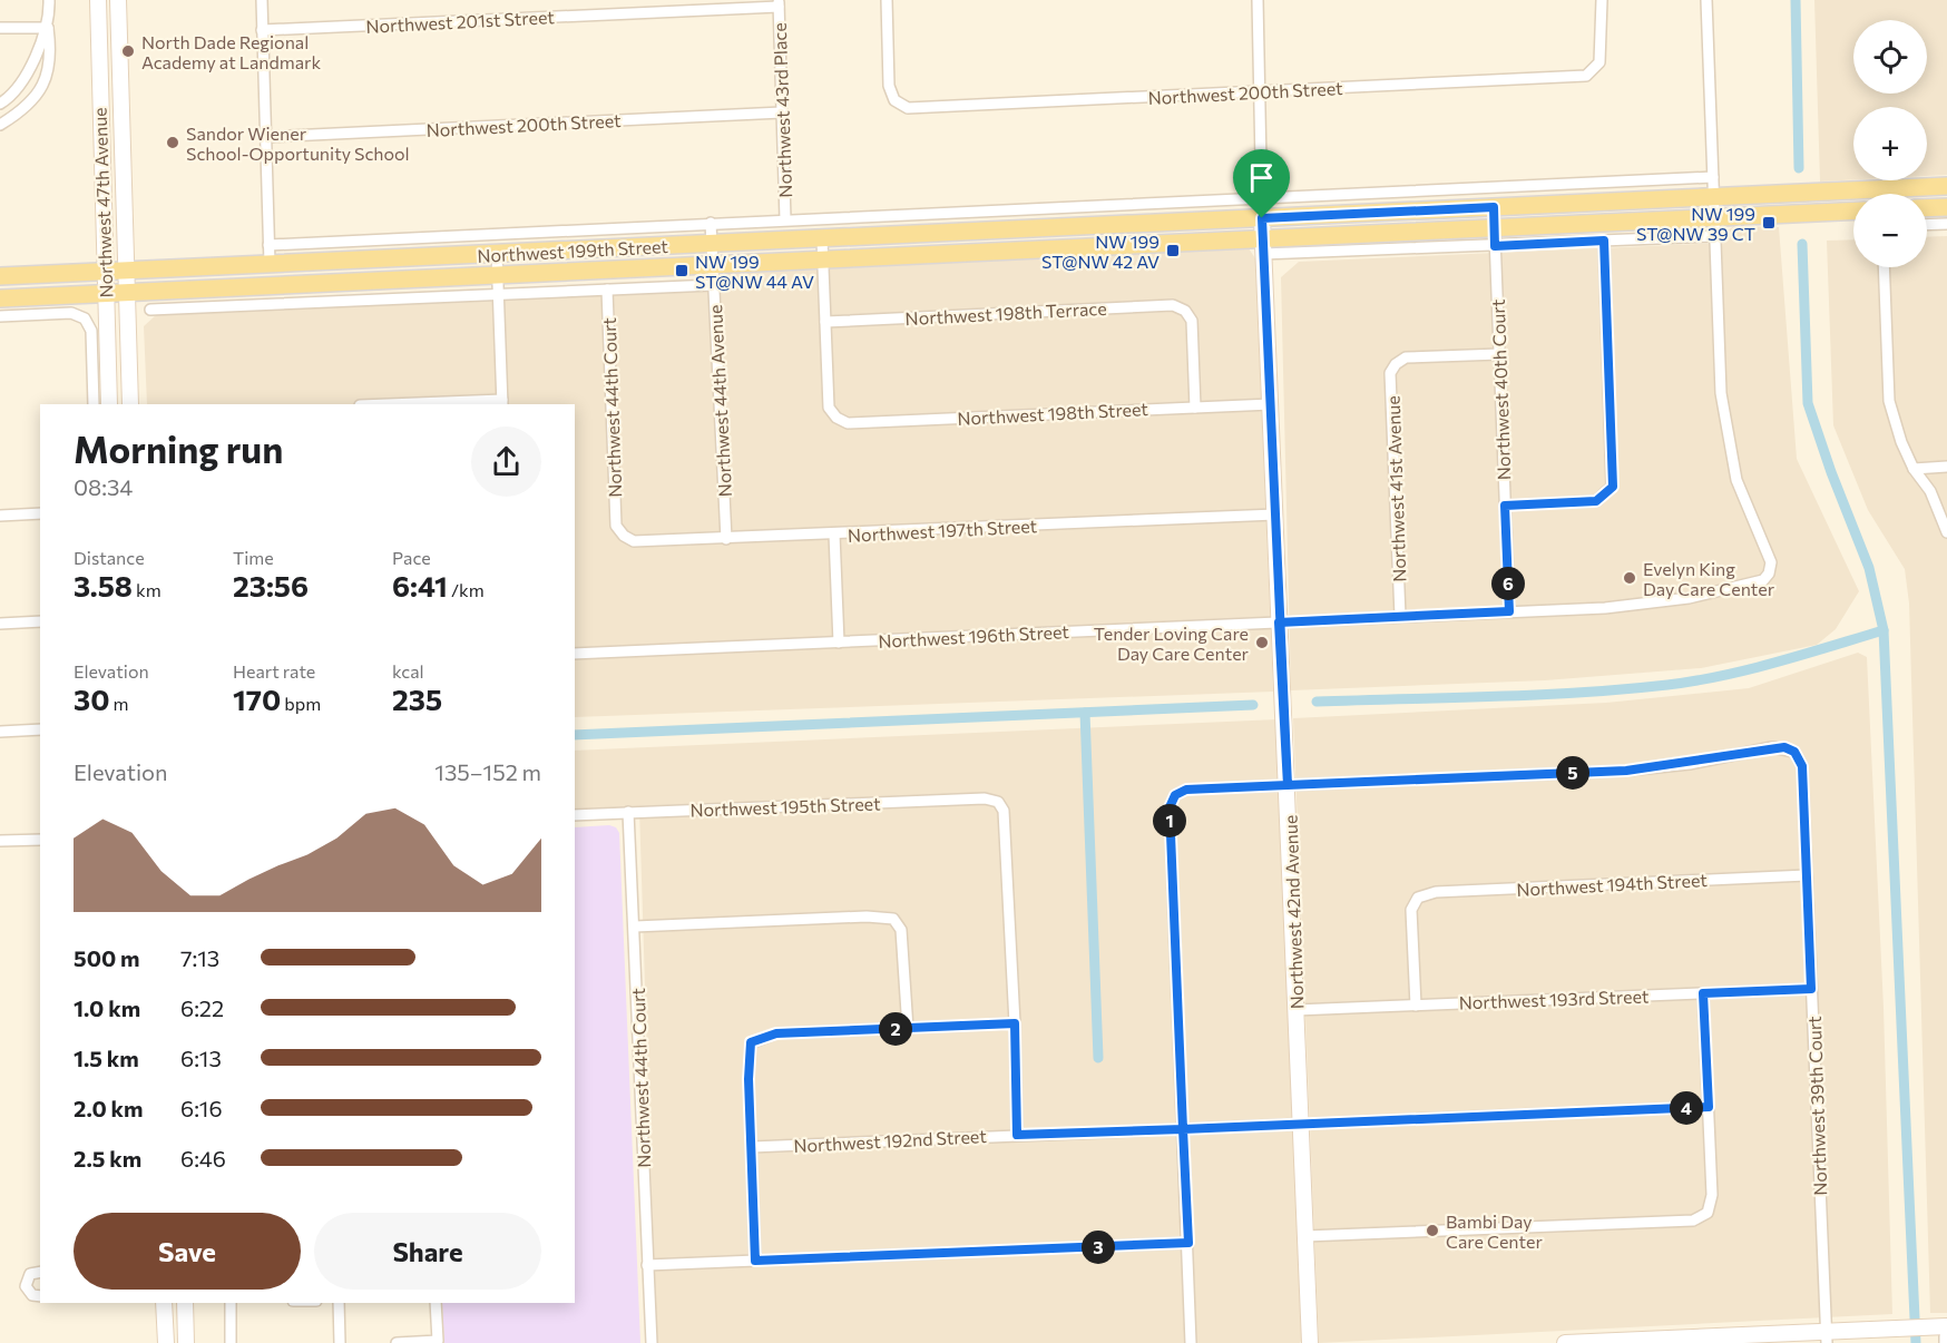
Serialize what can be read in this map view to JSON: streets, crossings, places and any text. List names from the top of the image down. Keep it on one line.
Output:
{"streets":{"main road":["Northwest 199th Street"],"street":["Northwest 201st Street","Northwest 200th Street","Northwest 43rd Place","Northwest 47th Avenue","Northwest 198th Terrace","Northwest 40th Court","Northwest 44th Avenue","Northwest 44th Court","Northwest 198th Street","Northwest 41st Avenue","Northwest 197th Street","Northwest 196th Street","Northwest 195th Street","Northwest 194th Street","Northwest 42nd Avenue","Northwest 193rd Street","Northwest 39th Court","Northwest 192nd Street"]},"crossings":[["Northwest 201st Street","Northwest 43rd Place"],["Northwest 200th Street","Northwest 43rd Place"],["Northwest 200th Street","Northwest 42nd Avenue"],["Northwest 47th Avenue","Northwest 199th Street"],["Northwest 199th Street","Northwest 40th Court"],["Northwest 199th Street","Northwest 44th Avenue"],["Northwest 199th Street","Northwest 42nd Avenue"],["Northwest 198th Terrace","Northwest 198th Street"],["Northwest 40th Court","Northwest 41st Avenue"],["Northwest 40th Court","Northwest 196th Street"],["Northwest 44th Avenue","Northwest 197th Street"],["Northwest 44th Court","Northwest 197th Street"],["Northwest 44th Court","Northwest 195th Street"],["Northwest 198th Street","Northwest 42nd Avenue"],["Northwest 41st Avenue","Northwest 196th Street"],["Northwest 197th Street","Northwest 42nd Avenue"],["Northwest 196th Street","Northwest 42nd Avenue"],["Northwest 194th Street","Northwest 193rd Street"],["Northwest 194th Street","Northwest 39th Court"],["Northwest 42nd Avenue","Northwest 193rd Street"],["Northwest 42nd Avenue","Northwest 39th Court"],["Northwest 42nd Avenue","Northwest 192nd Street"],["Northwest 193rd Street","Northwest 39th Court"]],"places":{"other":["North Dade Regional Academy at Landmark","Sandor Wiener School-Opportunity School","Evelyn King Day Care Center","Tender Loving Care Day Care Center","Bambi Day Care Center"],"transit":["NW 199 ST@NW 39 CT","NW 199 ST@NW 42 AV","NW 199 ST@NW 44 AV"]},"page":{"map_buttons":["+","−"],"heading":["Morning run","08:34"],"stats":[["Distance","3.58 km"],["Time","23:56"],["Pace","6:41 /km"],["Elevation","30 m"],["Heart rate","170 bpm"],["kcal","235"]],"pins":["6","5","1","2","4","3"],"chart":["Elevation","135–152 m"],"list":[{"name":"500 m","note":"7:13"},{"name":"1.0 km","note":"6:22"},{"name":"1.5 km","note":"6:13"},{"name":"2.0 km","note":"6:16"},{"name":"2.5 km","note":"6:46"}],"buttons":["Save","Share"]}}
